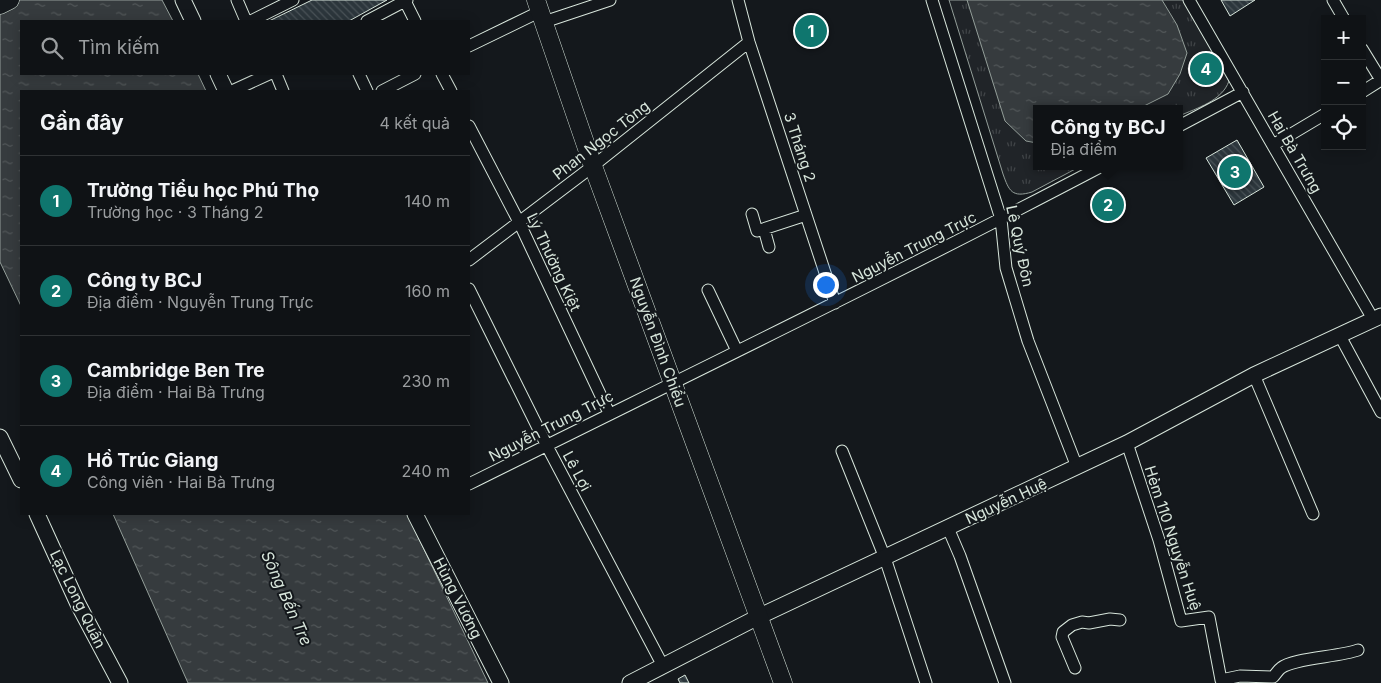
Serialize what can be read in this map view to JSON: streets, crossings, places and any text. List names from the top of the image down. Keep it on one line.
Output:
{"streets":{"main road":["Nguyễn Đình Chiểu","Nguyễn Huệ","Hùng Vương","Lạc Long Quân"],"street":["Phan Ngọc Tòng","3 Tháng 2","Hai Bà Trưng","Lê Quý Đôn","Nguyễn Trung Trực","Lý Thường Kiệt","Lê Lợi","Hẻm 110 Nguyễn Huệ"]},"crossings":[["Phan Ngọc Tòng","3 Tháng 2"],["Phan Ngọc Tòng","Lý Thường Kiệt"],["Phan Ngọc Tòng","Nguyễn Đình Chiểu"],["3 Tháng 2","Nguyễn Trung Trực"],["Hai Bà Trưng","Nguyễn Huệ"],["Lê Quý Đôn","Nguyễn Trung Trực"],["Lê Quý Đôn","Nguyễn Huệ"],["Nguyễn Trung Trực","Lý Thường Kiệt"],["Nguyễn Trung Trực","Nguyễn Đình Chiểu"],["Nguyễn Trung Trực","Lê Lợi"],["Nguyễn Đình Chiểu","Nguyễn Huệ"],["Lê Lợi","Nguyễn Huệ"],["Nguyễn Huệ","Hẻm 110 Nguyễn Huệ"]],"water":["Sông Bến Tre"],"page":{"pins":["1","4","3","2"],"map_buttons":["+","−"],"search":"Tìm kiếm","heading":["Gần đây","4 kết quả"],"popup":["Công ty BCJ","Địa điểm"],"list":[{"mark":"1","name":"Trường Tiểu học Phú Thọ","note":"Trường học · 3 Tháng 2","value":"140 m"},{"mark":"2","name":"Công ty BCJ","note":"Địa điểm · Nguyễn Trung Trực","value":"160 m"},{"mark":"3","name":"Cambridge Ben Tre","note":"Địa điểm · Hai Bà Trưng","value":"230 m"},{"mark":"4","name":"Hồ Trúc Giang","note":"Công viên · Hai Bà Trưng","value":"240 m"}]}}
